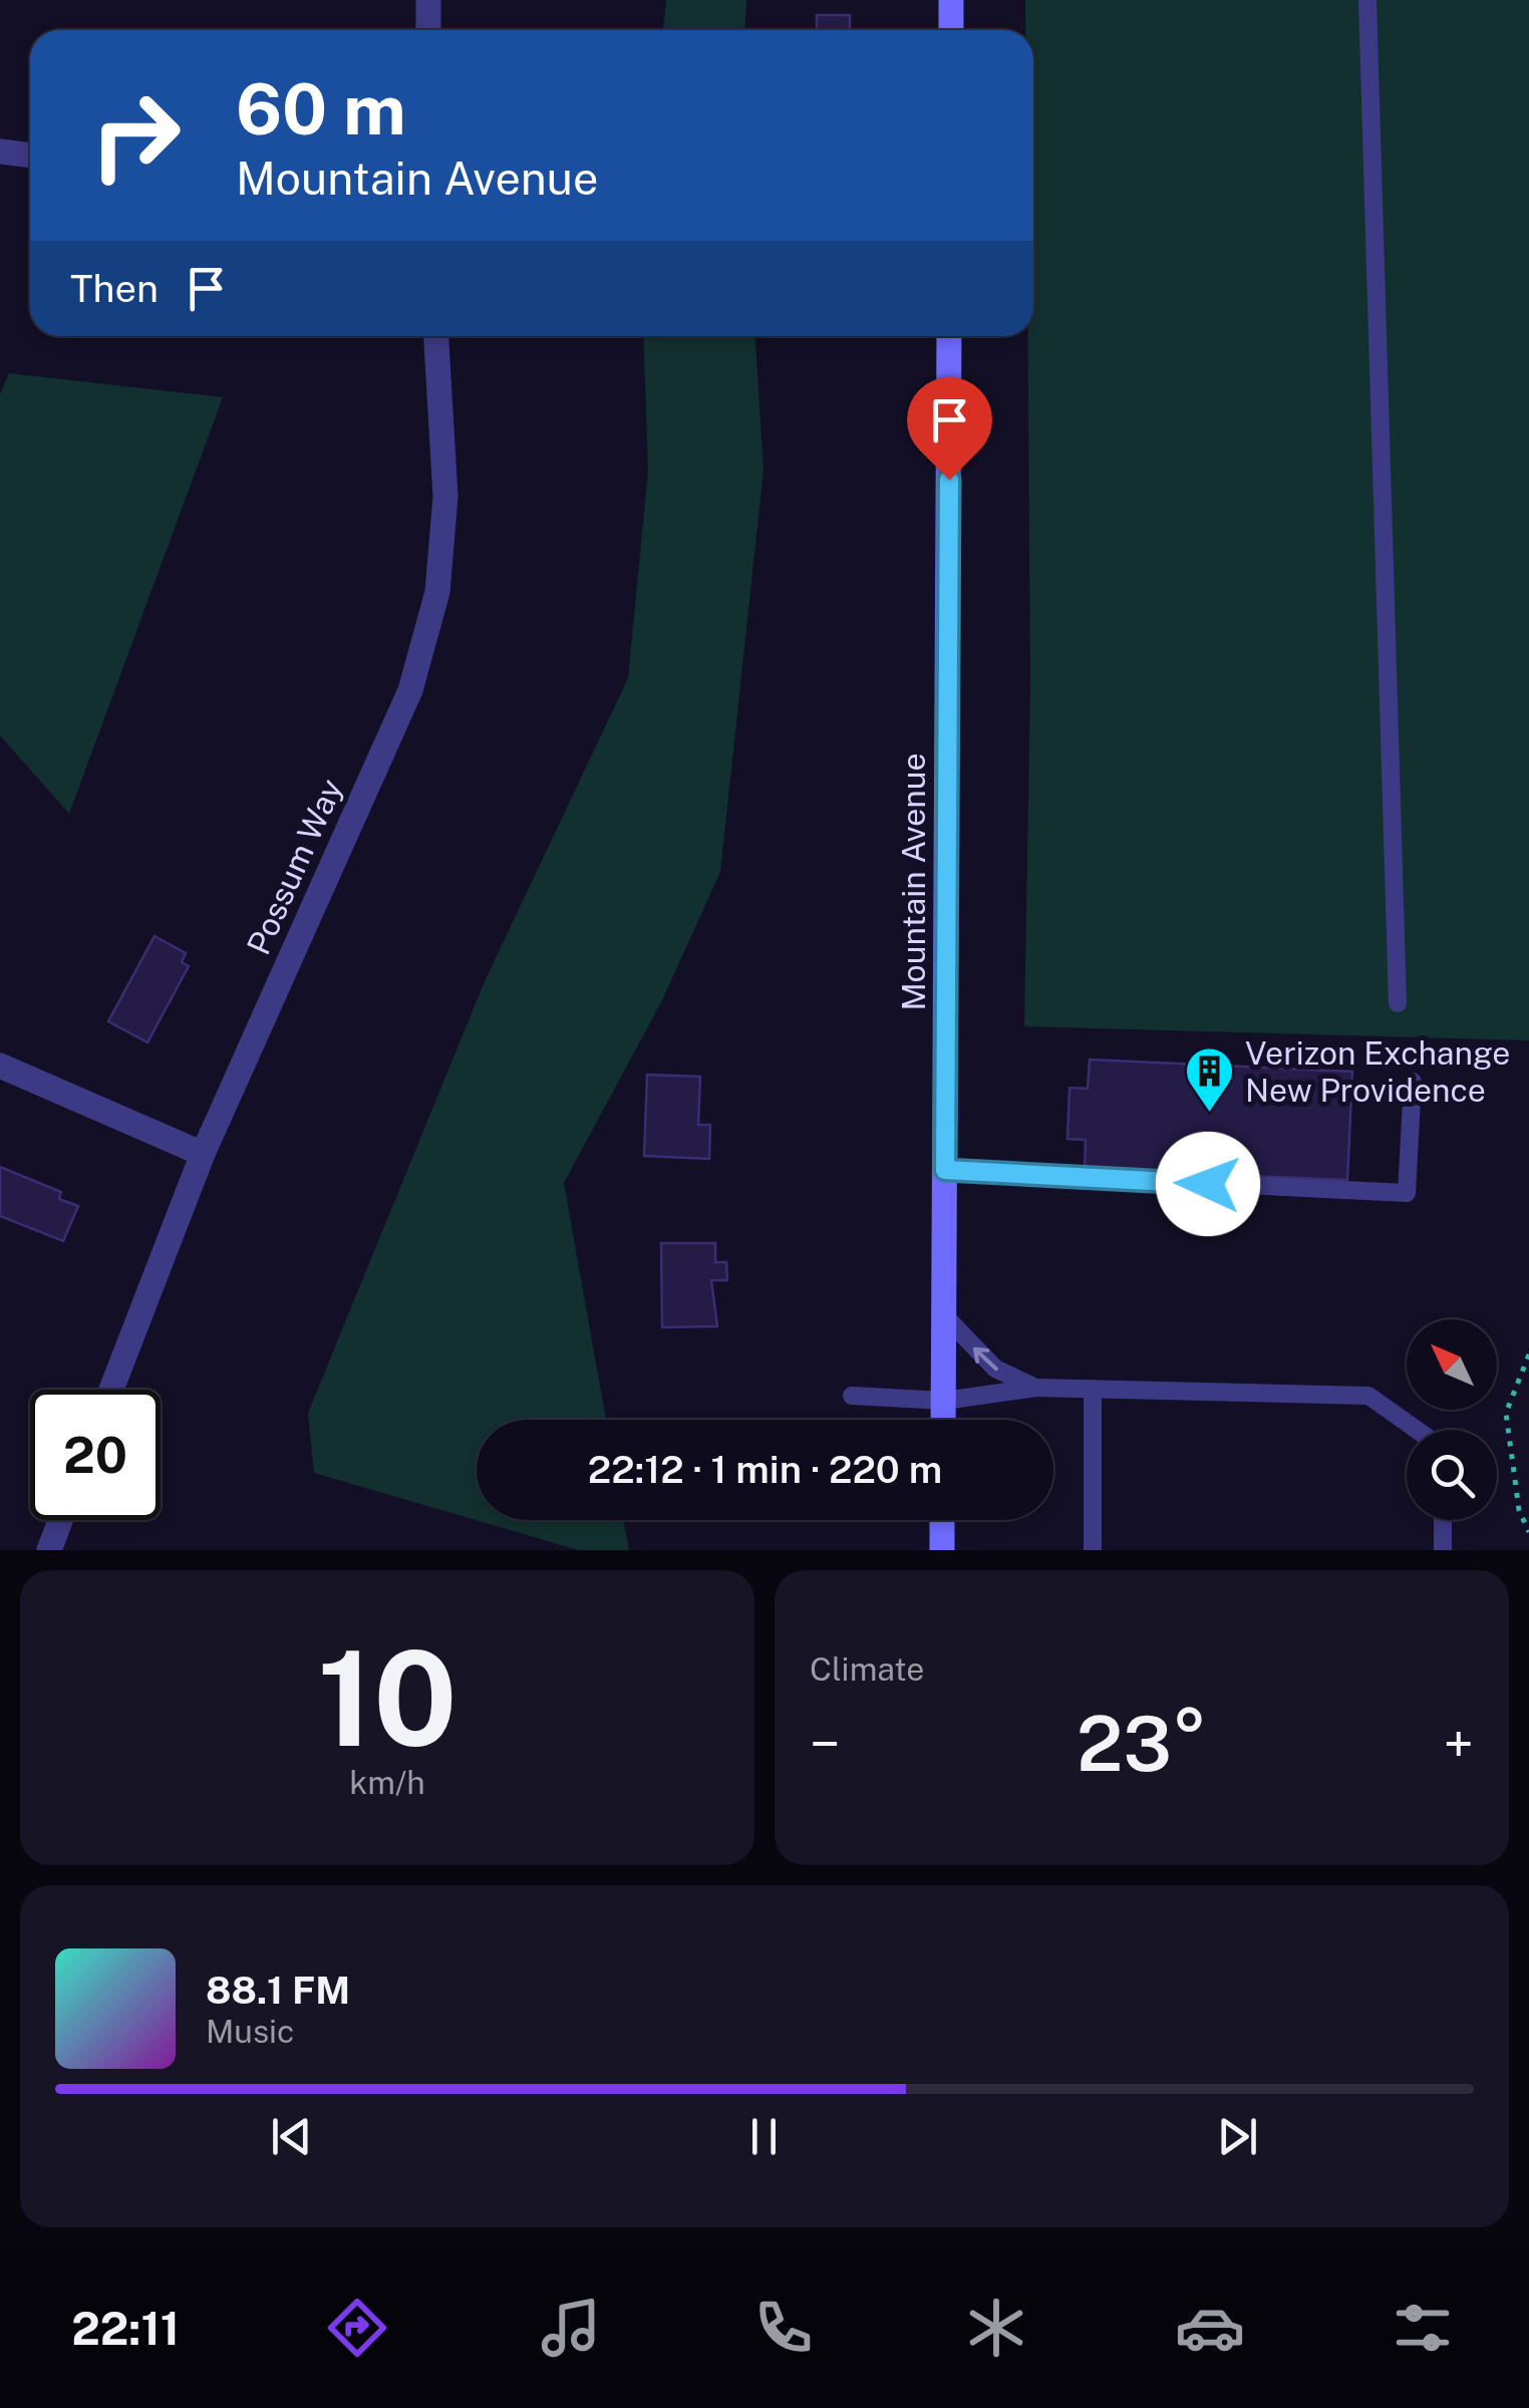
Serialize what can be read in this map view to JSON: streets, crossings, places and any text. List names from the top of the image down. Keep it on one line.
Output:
{"streets":{"main road":["Mountain Avenue"],"street":["Possum Way"]},"places":{"building":["Verizon Exchange New Providence"]},"north":"top left","page":{"turn":["60 m","Mountain Avenue"],"then":"Then","limit":"20","trip":"22:12 · 1 min · 220 m","tile":[["10","km/h"],"Climate"],"heat":["−","23°","+"],"song":["88.1 FM","Music"],"tabs":"22:11"}}
